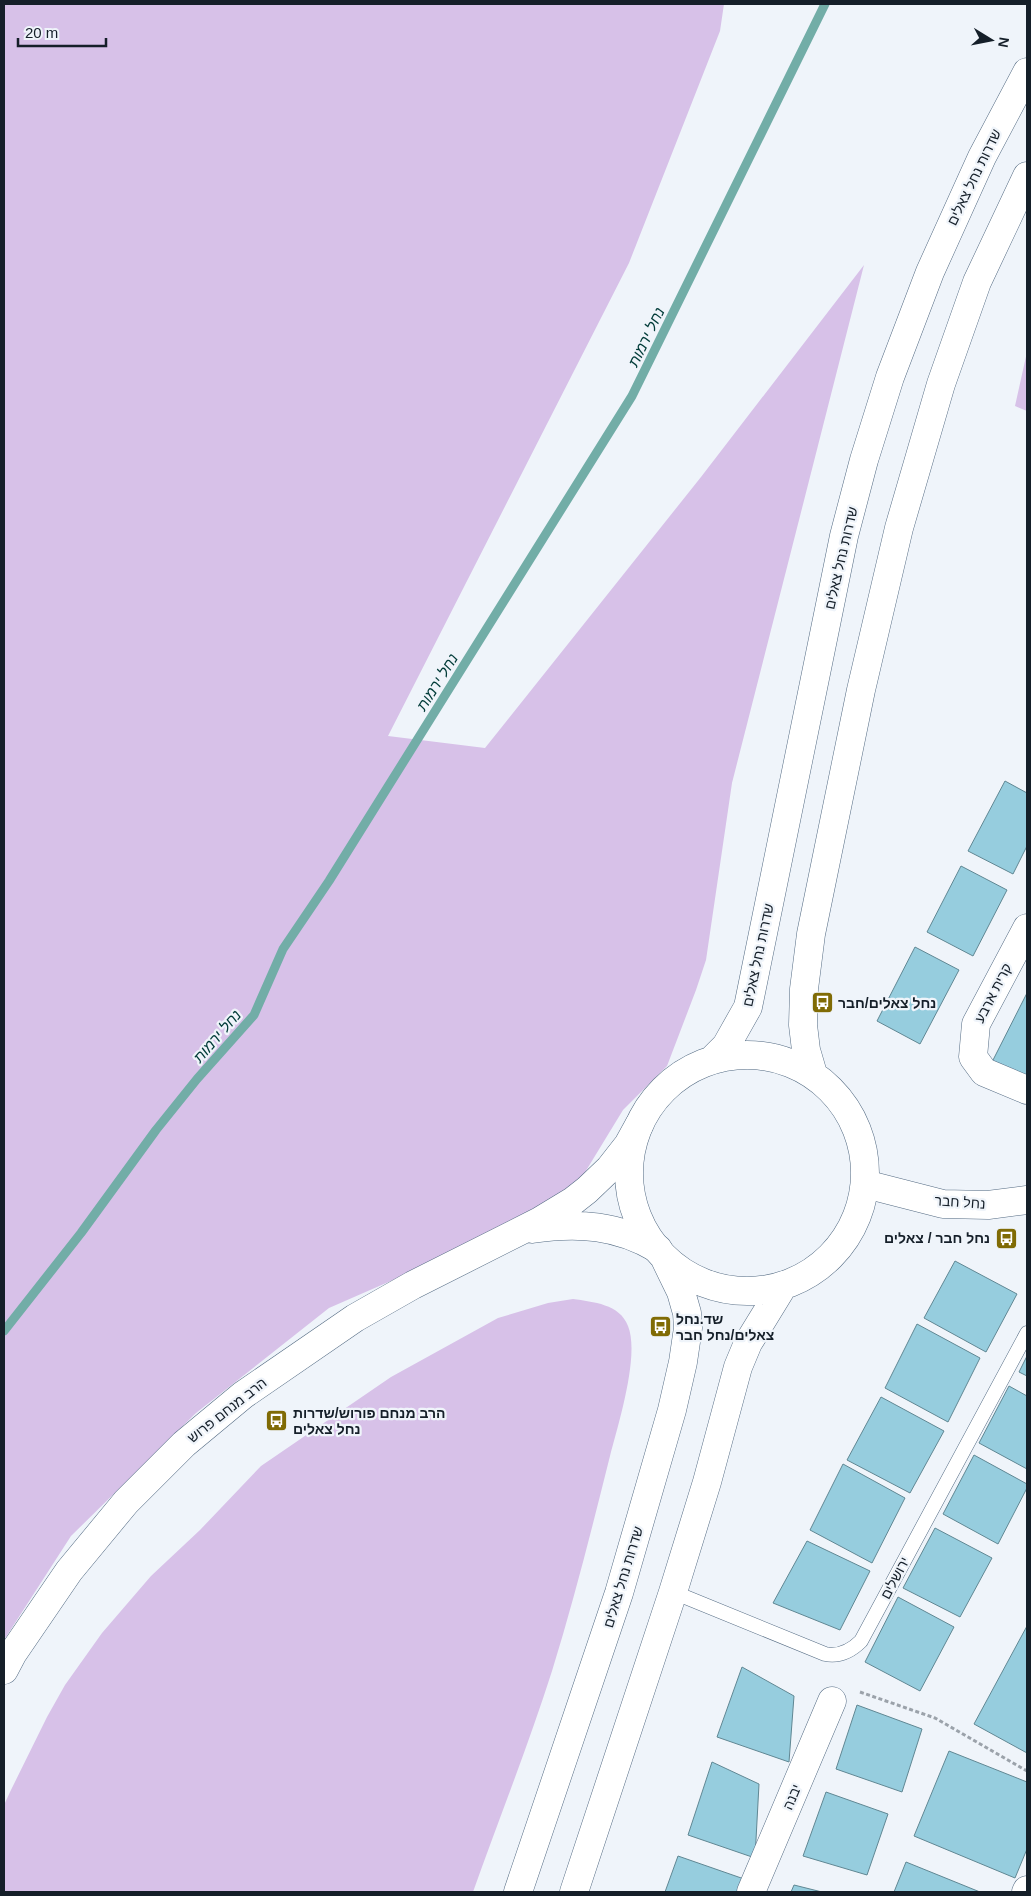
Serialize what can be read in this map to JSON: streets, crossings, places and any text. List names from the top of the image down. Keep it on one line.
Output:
{"streets":{"main road":["שדרות נחל צאלים","קרית ארבע","נחל חבר","הרב מנחם פרוש","יבנה"],"lane":["ירושלים"]},"crossings":[["שדרות נחל צאלים","הרב מנחם פרוש"]],"water":["נחל ירמות"],"places":{"bus stop":["נחל צאלים/חבר","נחל חבר / צאלים","שד.נחל צאלים/נחל חבר","הרב מנחם פורוש/שדרות נחל צאלים"]},"scale_bar":"20 m","north":"right"}
